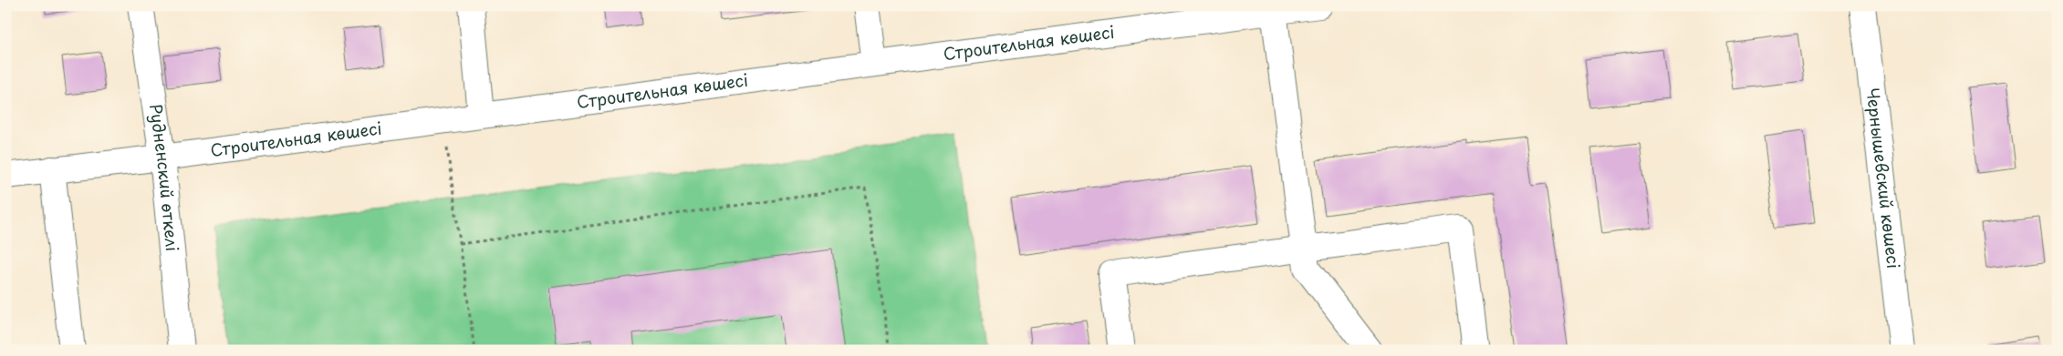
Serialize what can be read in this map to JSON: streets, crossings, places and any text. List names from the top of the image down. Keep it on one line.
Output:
{"streets":{"street":["Строительная көшесі","Рудненский өткелі","Чернышевский көшесі"]},"crossings":[["Строительная көшесі","Рудненский өткелі"]]}
